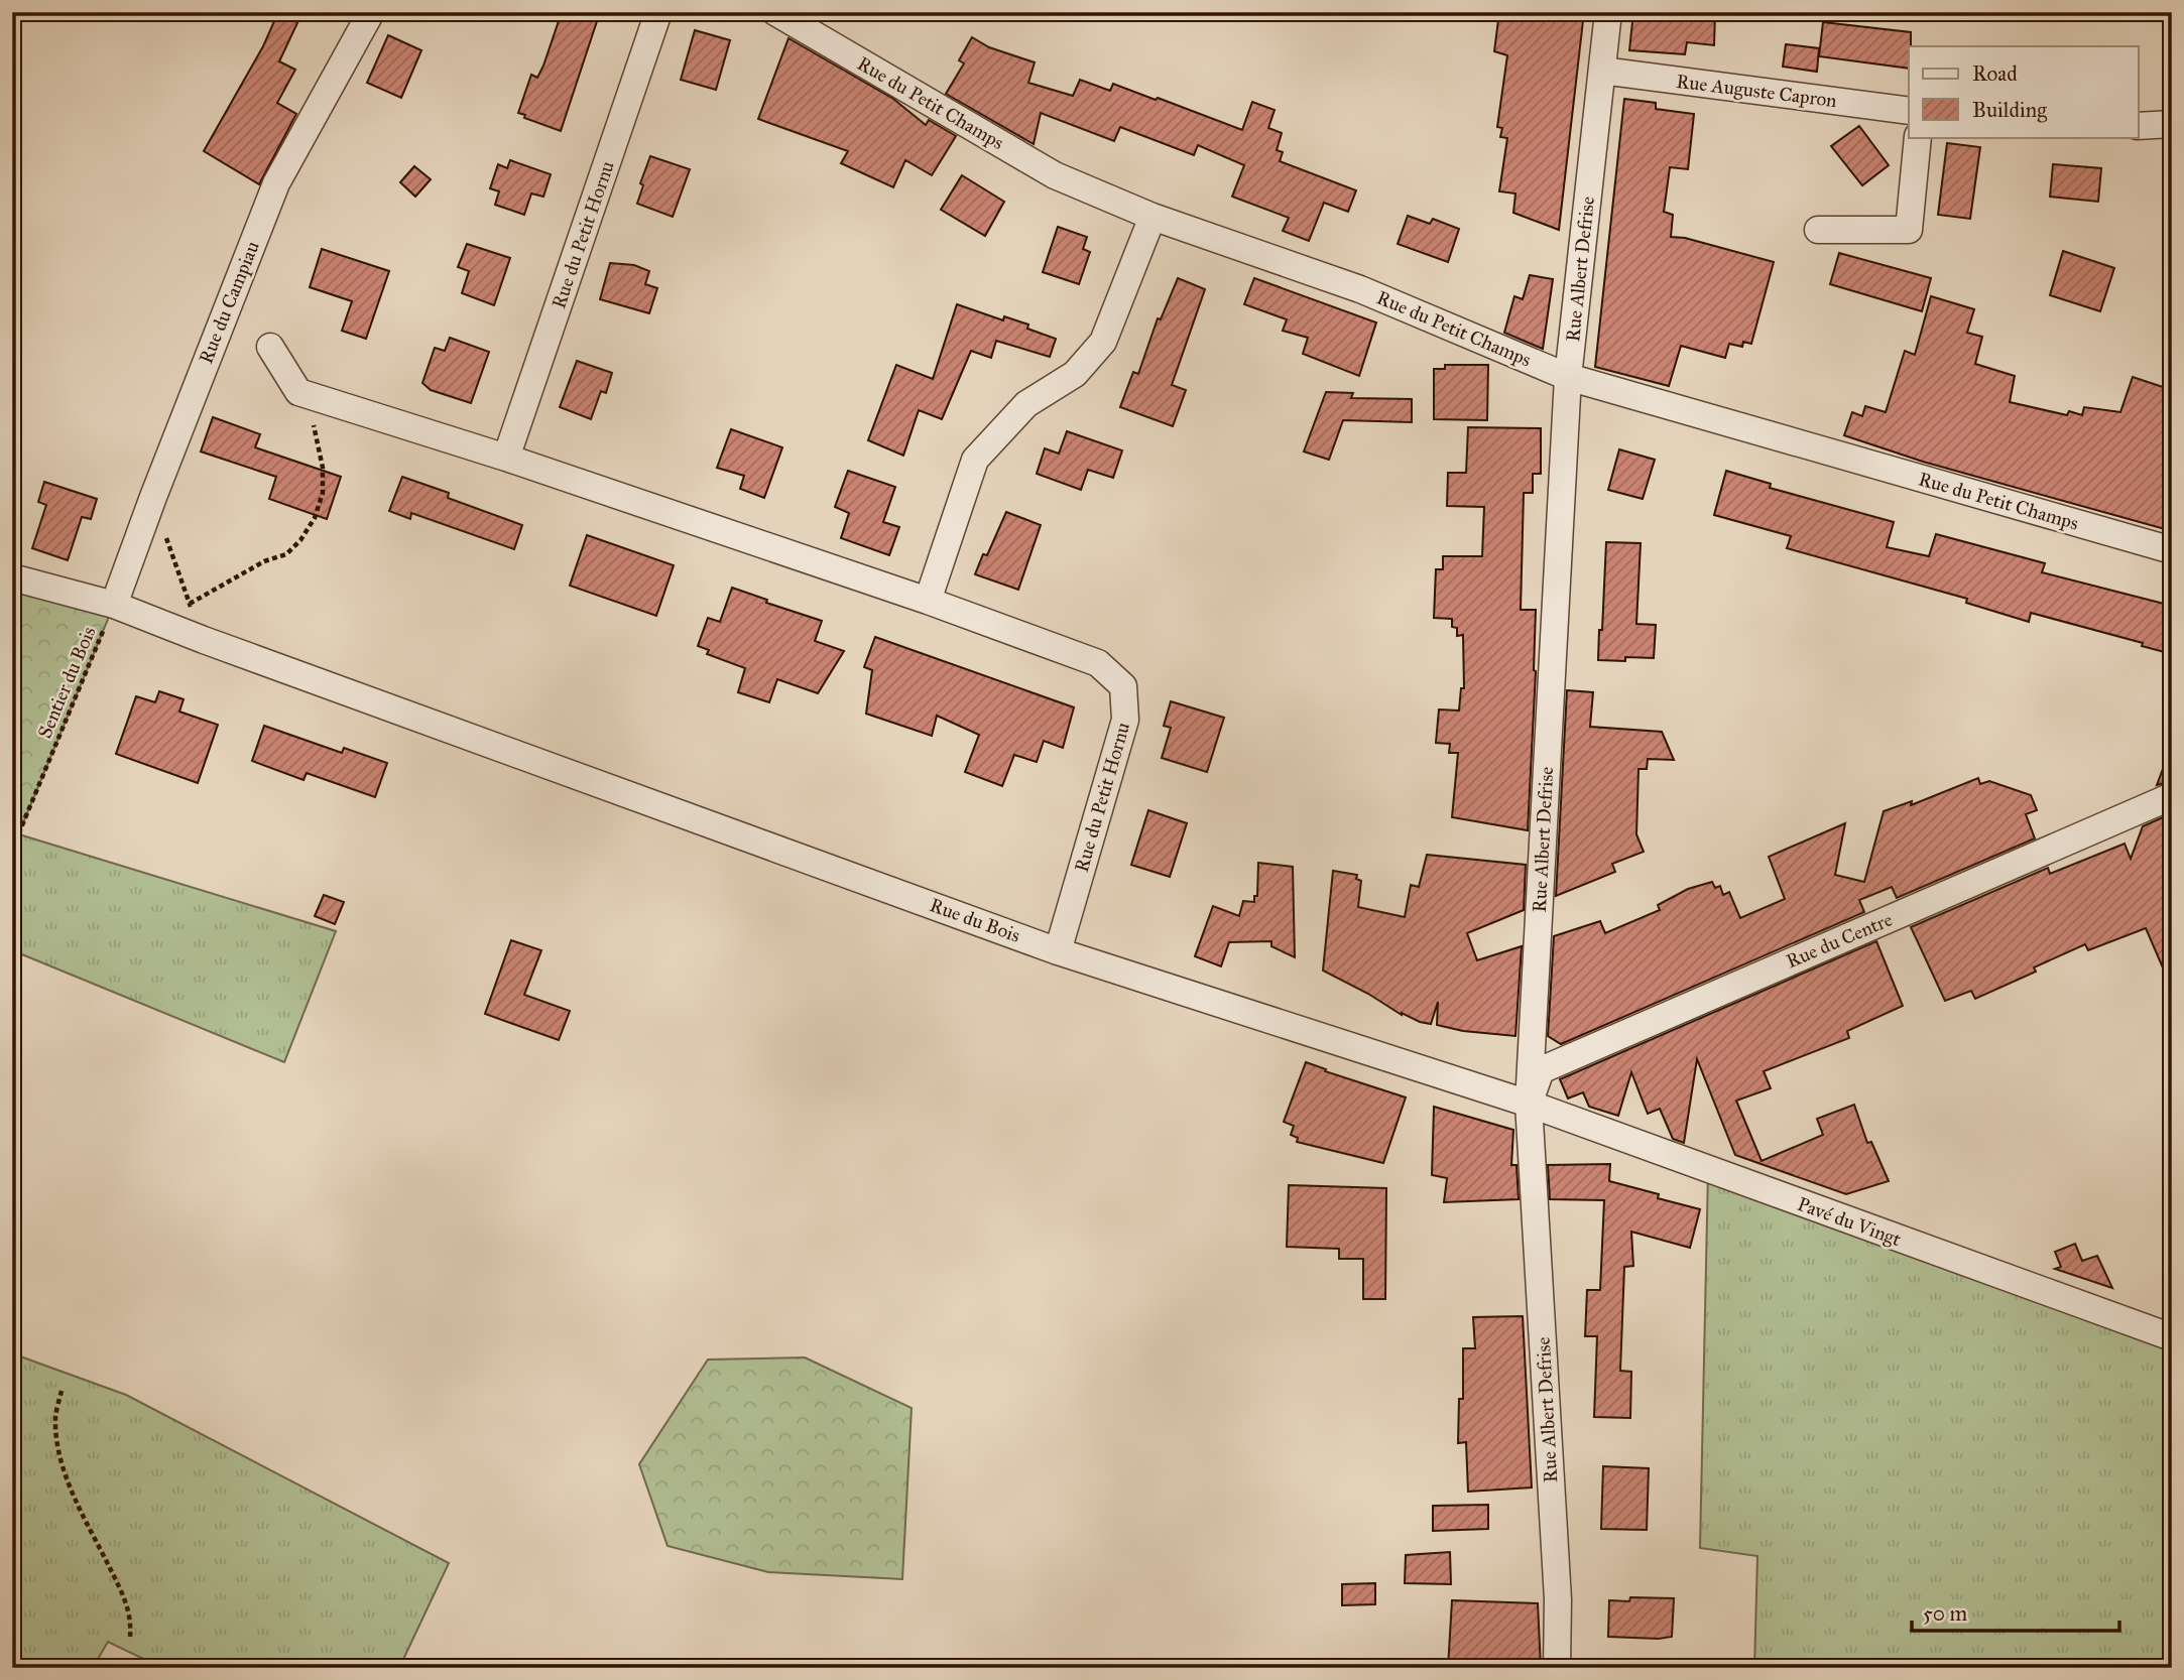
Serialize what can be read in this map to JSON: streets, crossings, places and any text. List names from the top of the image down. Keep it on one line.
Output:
{"streets":{"street":["Rue Auguste Capron","Rue du Petit Champs","Rue du Petit Hornu","Rue Albert Defrise","Rue du Campiau","Rue du Bois","Rue du Centre","Pavé du Vingt"],"path":["Sentier du Bois"]},"crossings":[["Rue Auguste Capron","Rue Albert Defrise"],["Rue du Petit Champs","Rue Albert Defrise"],["Rue du Petit Hornu","Rue du Bois"],["Rue Albert Defrise","Rue du Bois"],["Rue Albert Defrise","Rue du Centre"],["Rue Albert Defrise","Pavé du Vingt"],["Rue du Campiau","Sentier du Bois"],["Rue du Bois","Rue du Centre"],["Rue du Bois","Pavé du Vingt"],["Rue du Centre","Pavé du Vingt"]],"legend":["Road","Building"],"scale_bar":"50 m"}
